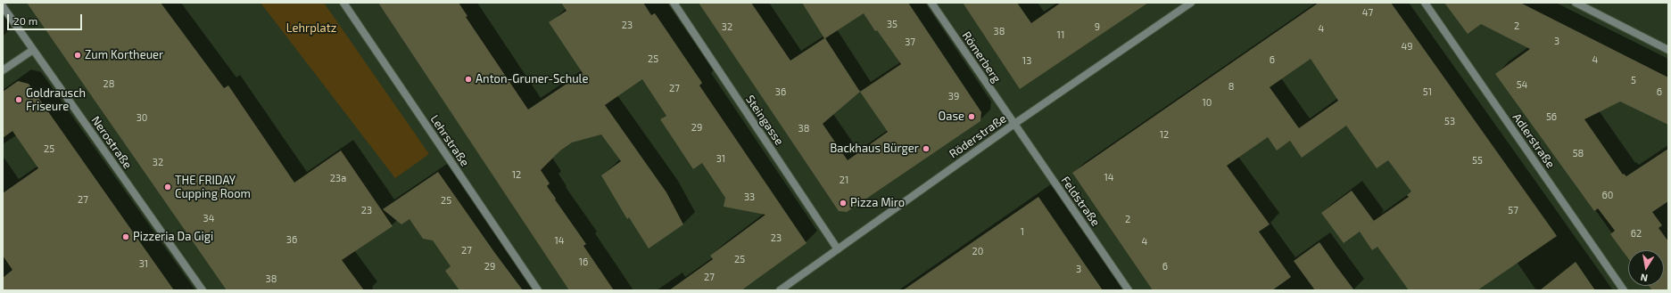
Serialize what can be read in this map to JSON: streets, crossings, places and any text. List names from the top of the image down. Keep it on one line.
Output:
{"streets":{"street":["Römerberg","Steingasse","Röderstraße","Lehrstraße","Adlerstraße","Nerostraße","Feldstraße"]},"crossings":[["Römerberg","Röderstraße"],["Römerberg","Feldstraße"],["Steingasse","Röderstraße"],["Röderstraße","Feldstraße"]],"parks":["Lehrplatz"],"places":["Zum Kortheuer","Anton-Gruner-Schule","Goldrausch Friseure","Oase","Backhaus Bürger","THE FRIDAY Cupping Room","Pizza Miro","Pizzeria Da Gigi"],"house_numbers":["47","35","23","2","32","9","4","38","11","3","37","49","25","6","4","13","5","28","54","8","27","36","51","6","39","10","56","30","53","29","38","12","25","58","31","55","32","12","14","23a","21","60","33","27","25","23","57","34","2","1","62","23","36","14","4","27","20","25","16","31","29","6","3","27","38"],"scale_bar":"20 m","north":"bottom"}
